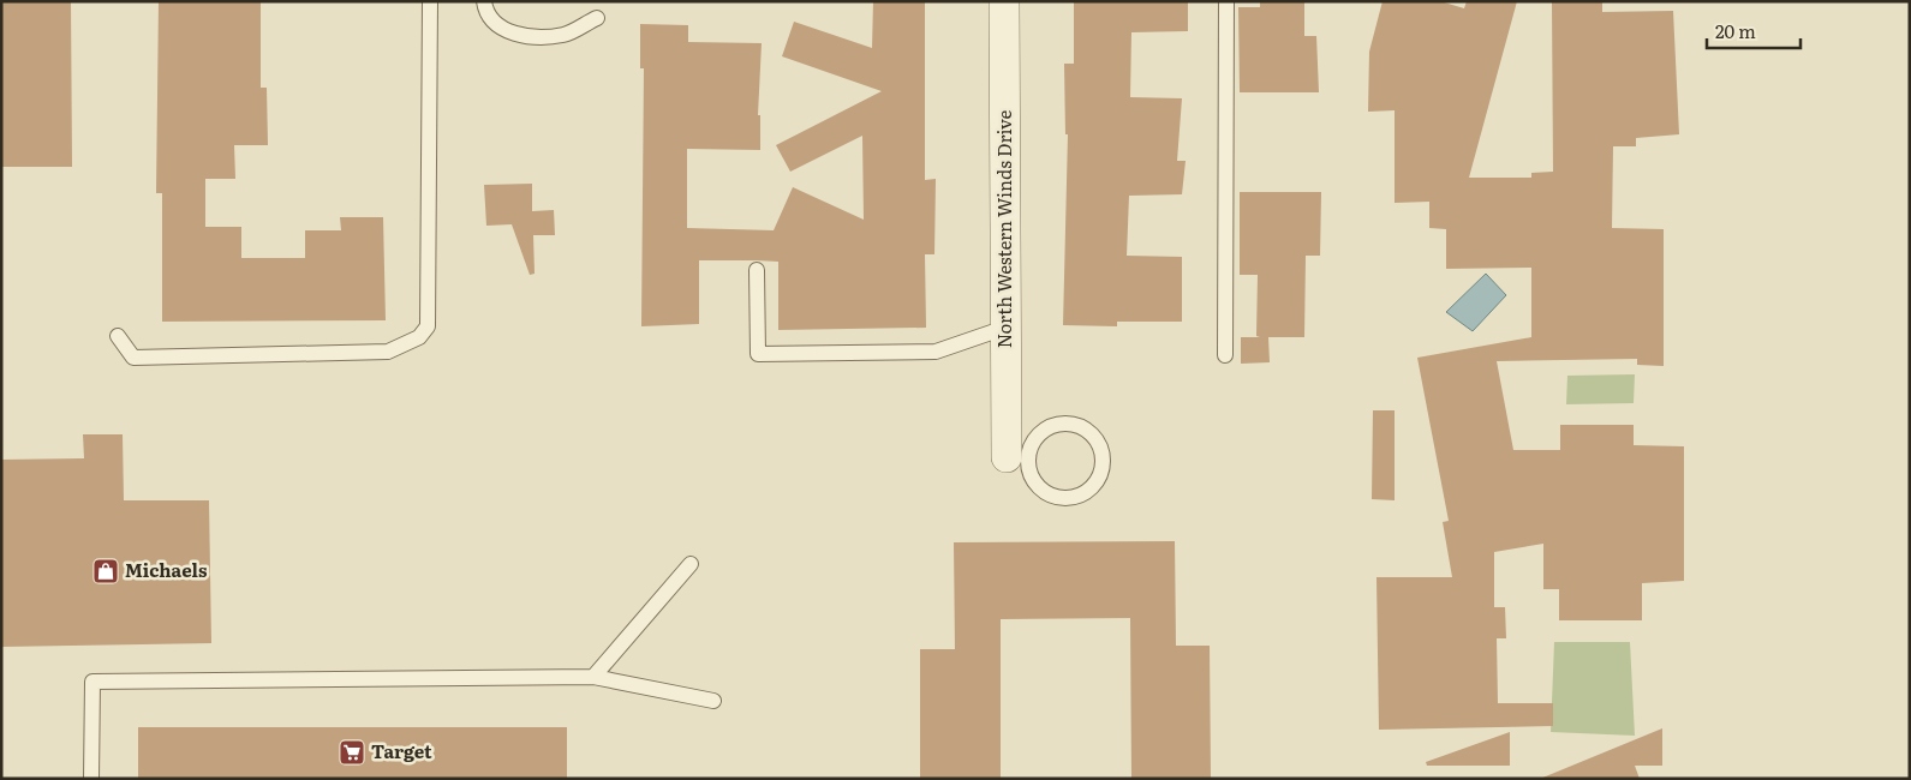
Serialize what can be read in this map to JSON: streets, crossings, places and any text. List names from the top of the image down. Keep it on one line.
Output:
{"streets":{"street":["North Western Winds Drive"]},"places":{"shop":["Michaels"],"supermarket":["Target"]},"scale_bar":"20 m"}
